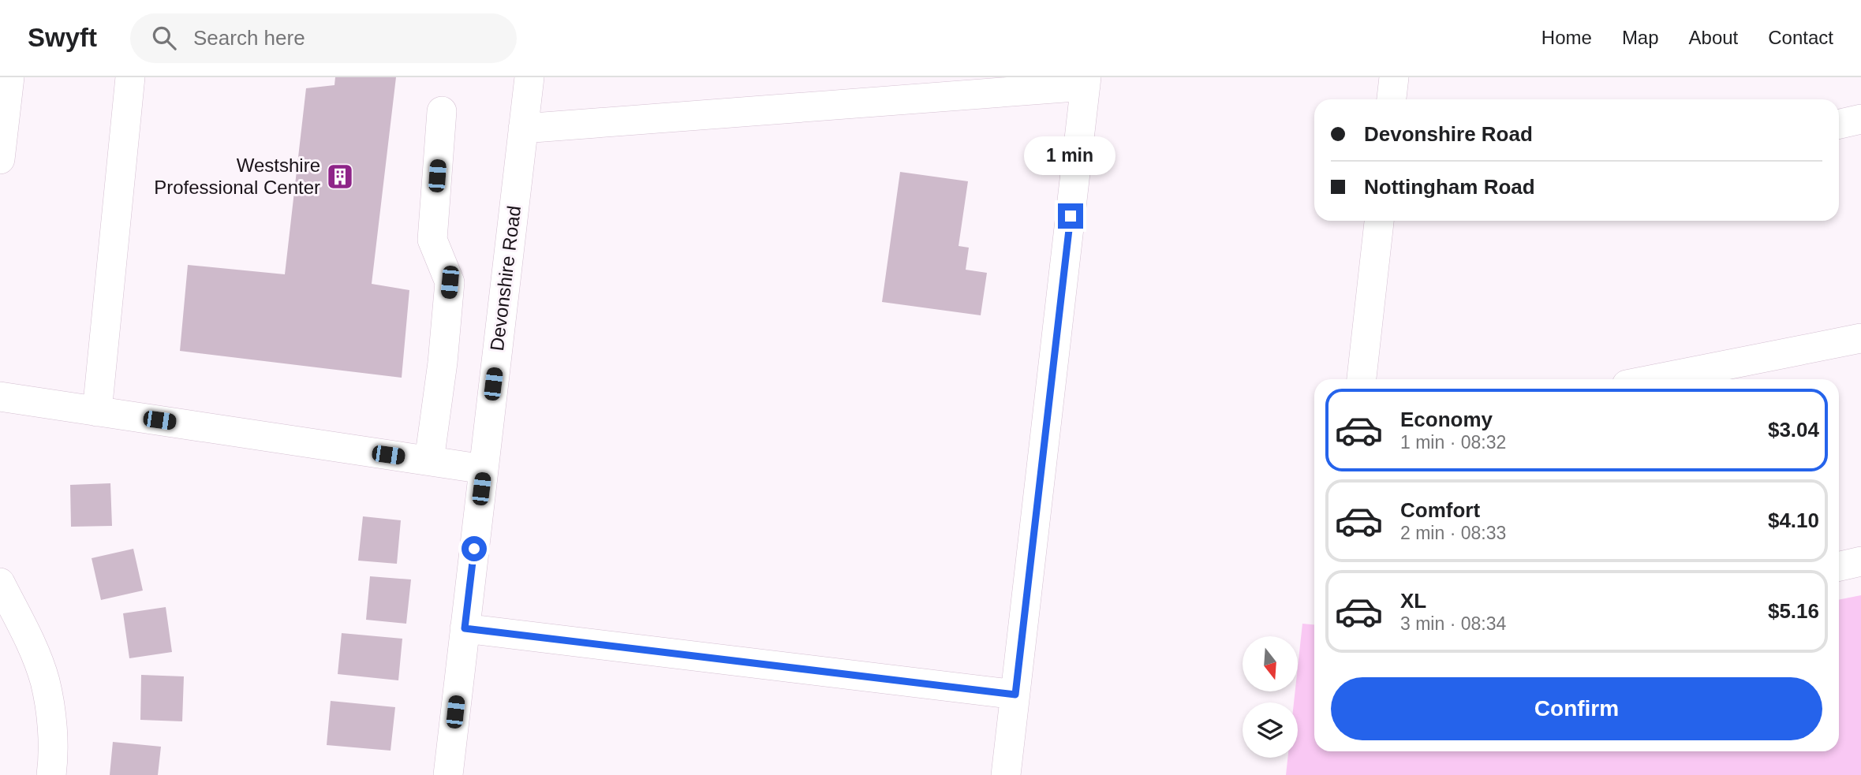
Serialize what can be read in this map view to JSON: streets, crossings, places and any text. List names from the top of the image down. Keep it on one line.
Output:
{"streets":{"street":["Devonshire Road"]},"places":{"building":["Westshire Professional Center"]},"north":"bottom","page":{"header":"Swyft","search":"Search here","nav":["Home","Map","About","Contact"],"banner":["Devonshire Road","Nottingham Road"],"bubble":"1 min","list":[{"name":"Economy","note":"1 min · 08:32","value":"$3.04"},{"name":"Comfort","note":"2 min · 08:33","value":"$4.10"},{"name":"XL","note":"3 min · 08:34","value":"$5.16"}],"buttons":"Confirm"}}
